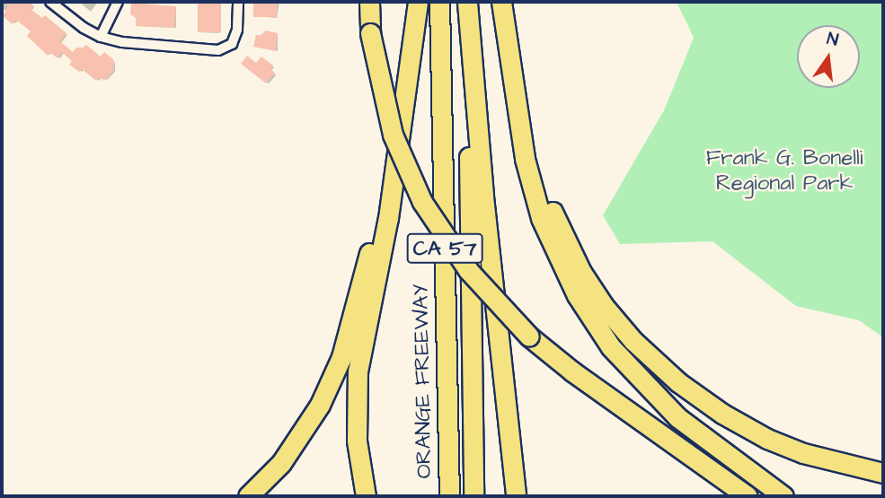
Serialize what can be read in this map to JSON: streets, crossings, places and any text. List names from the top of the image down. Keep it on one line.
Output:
{"streets":{"highway":["CA 57","ORANGE FREEWAY"]},"parks":["Frank G. Bonelli Regional Park"],"north":"top"}
